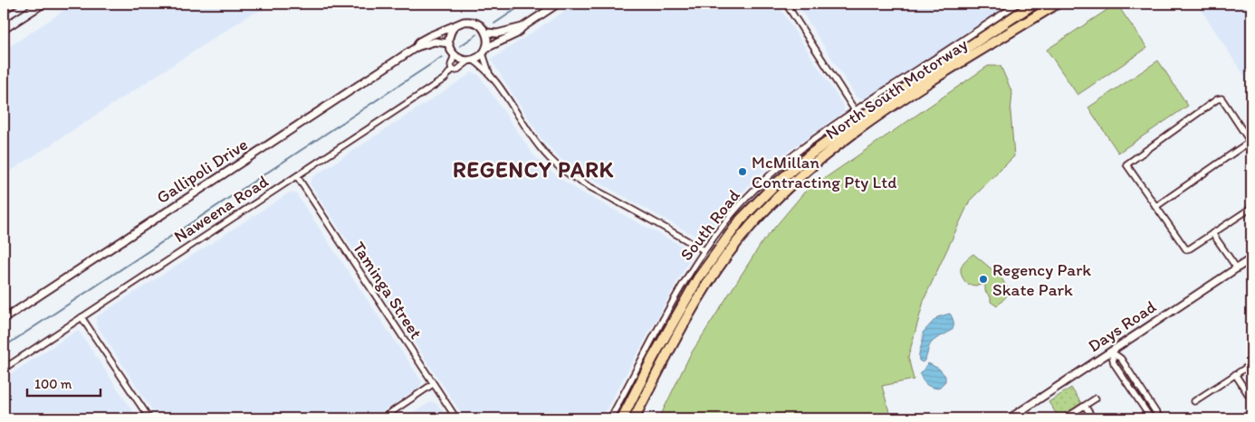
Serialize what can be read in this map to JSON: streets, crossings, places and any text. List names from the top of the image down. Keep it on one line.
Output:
{"streets":{"highway":["North South Motorway"],"street":["Gallipoli Drive","Naweena Road","South Road","Taminga Street","Days Road"]},"crossings":[["Gallipoli Drive","Naweena Road"],["Naweena Road","Taminga Street"]],"districts":["REGENCY PARK"],"places":["McMillan Contracting Pty Ltd","Regency Park Skate Park"],"scale_bar":"100 m"}
